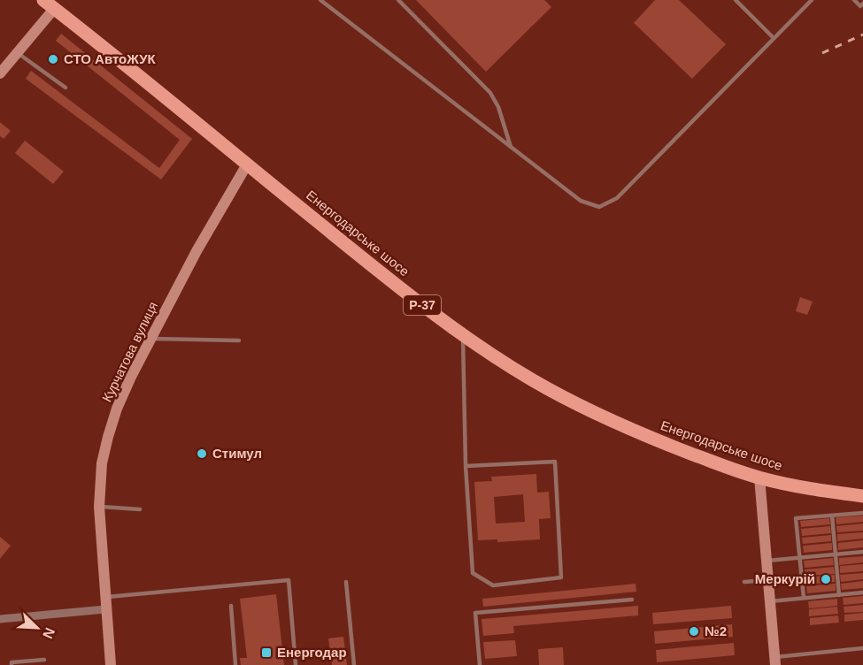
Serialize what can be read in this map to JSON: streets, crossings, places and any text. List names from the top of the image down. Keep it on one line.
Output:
{"streets":{"main road":["Енергодарське шосе","Р-37"],"street":["Курчатова вулиця"]},"crossings":[["Енергодарське шосе","Курчатова вулиця"]],"places":{"other":["СТО АвтоЖУК","Стимул","Меркурій","№2"],"transit":["Енергодар"]},"north":"bottom right"}
